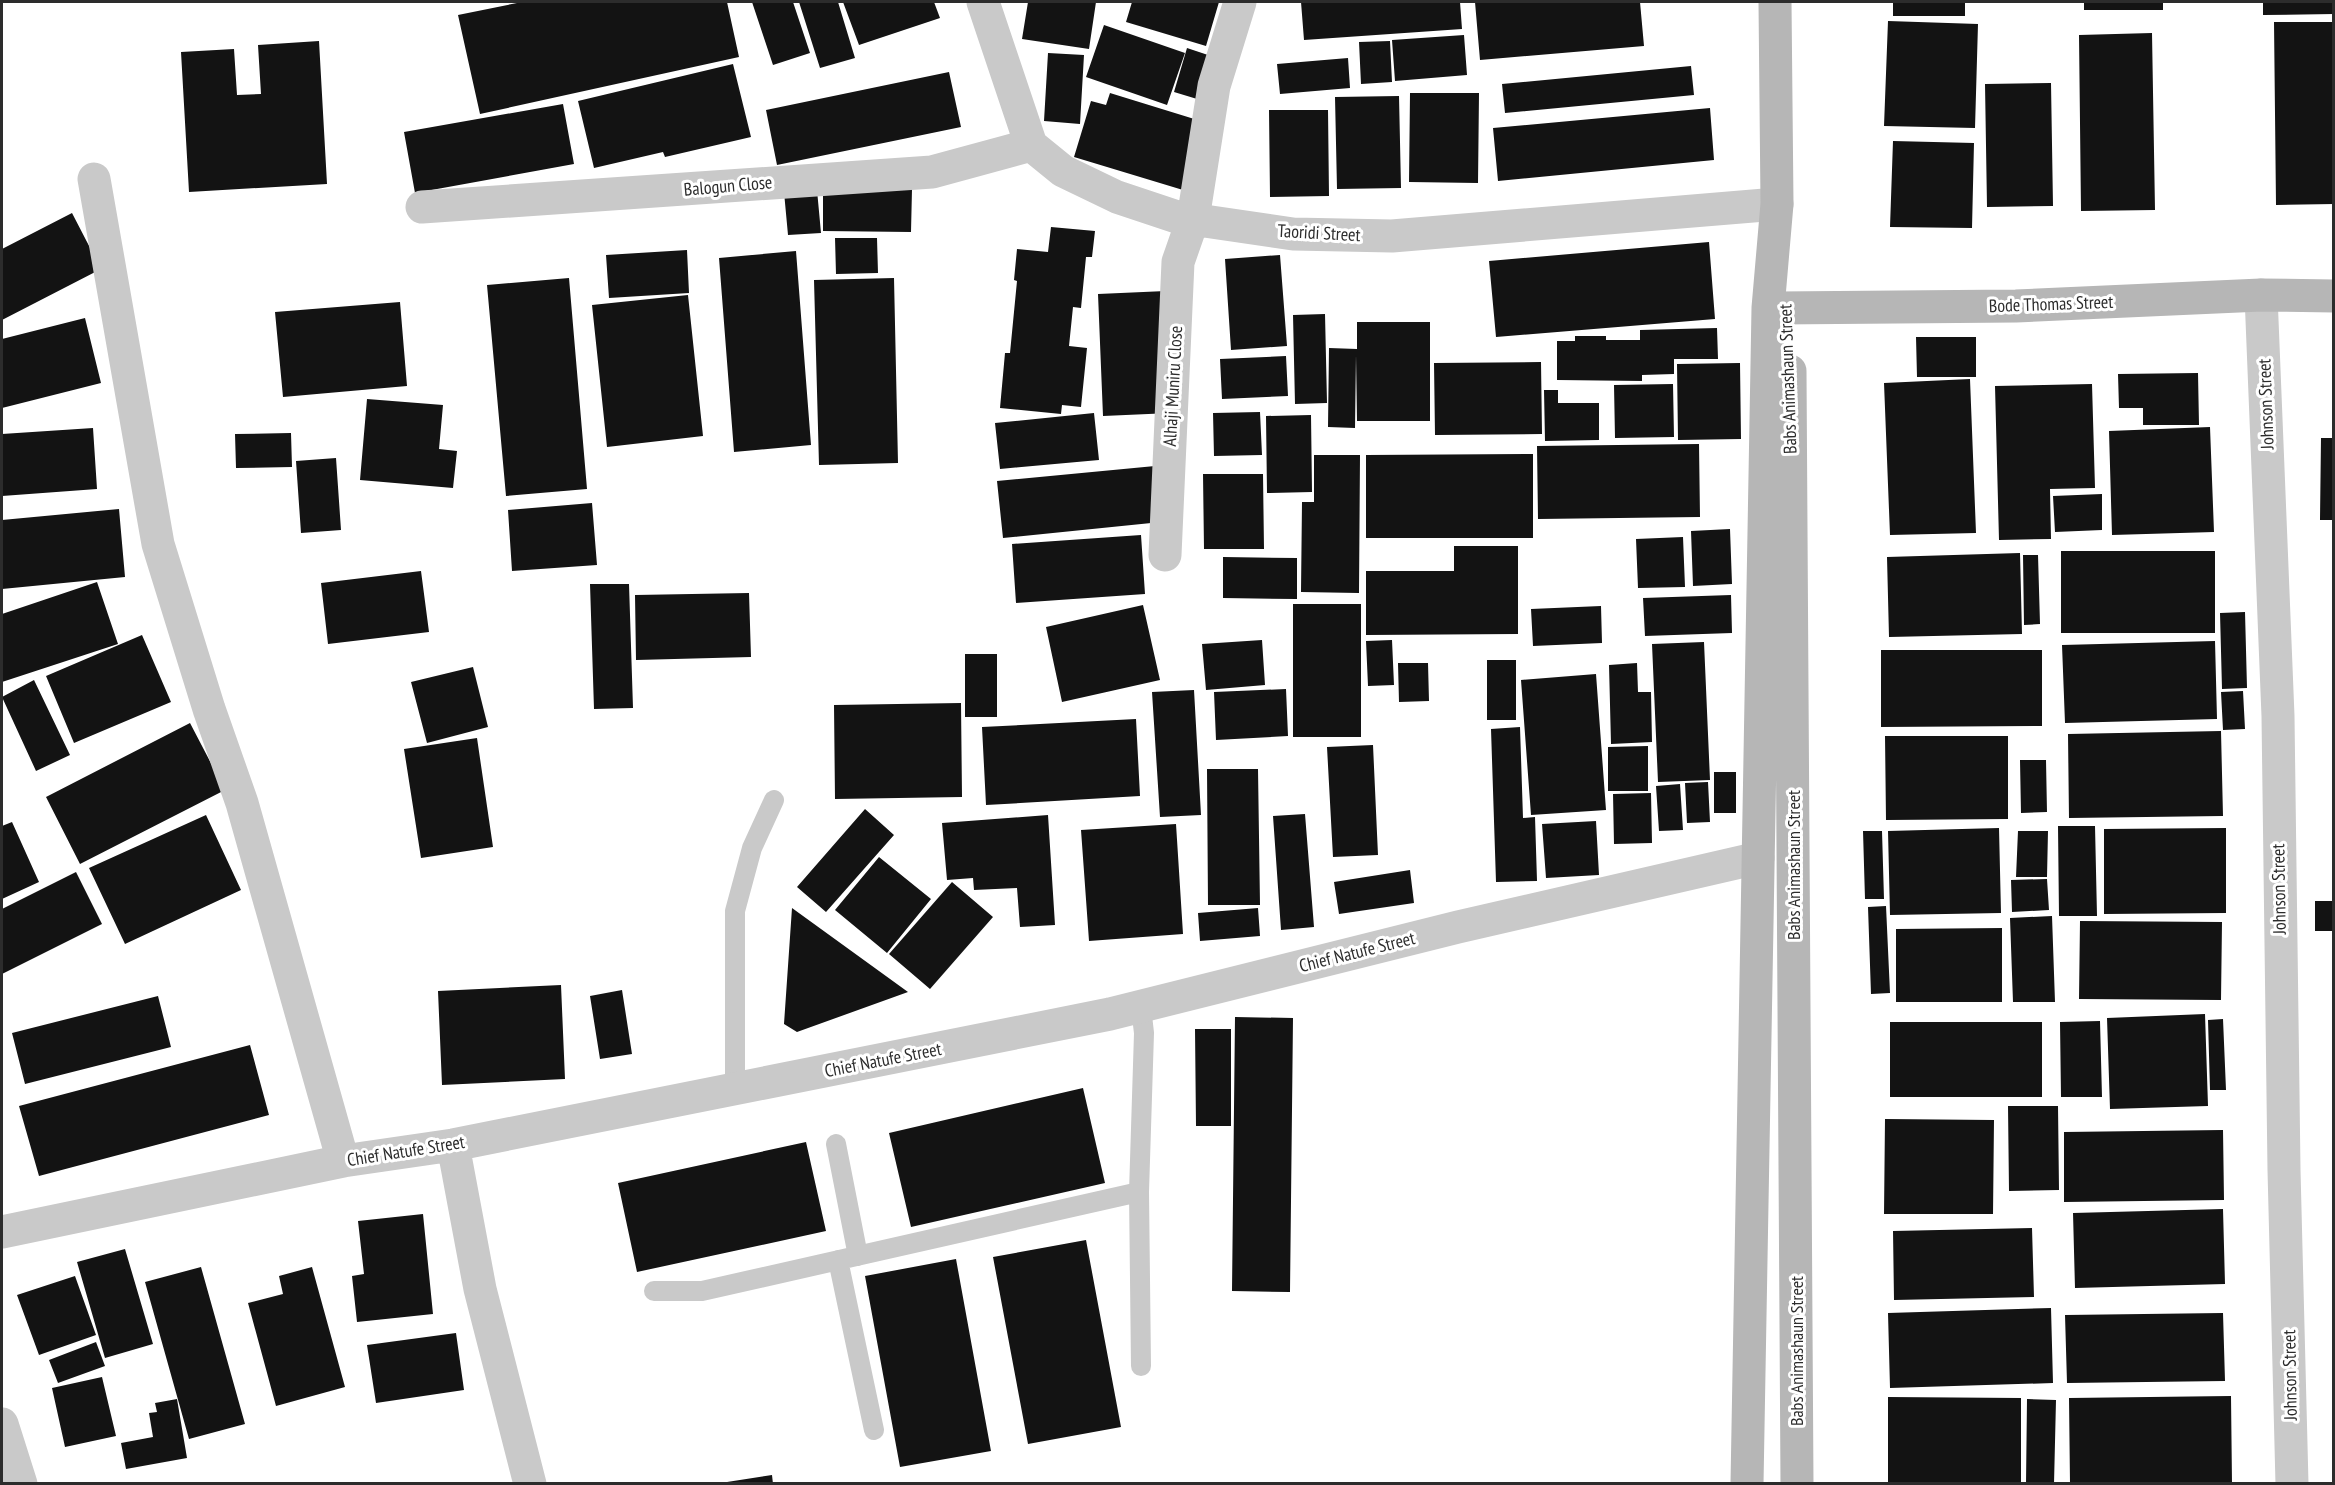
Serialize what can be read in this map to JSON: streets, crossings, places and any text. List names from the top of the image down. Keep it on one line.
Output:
{"streets":{"main road":["Bode Thomas Street","Babs Animashaun Street"],"street":["Balogun Close","Taoridi Street","Alhaji Muniru Close","Johnson Street","Chief Natufe Street"]},"crossings":[["Balogun Close","Taoridi Street"],["Taoridi Street","Babs Animashaun Street"],["Taoridi Street","Alhaji Muniru Close"],["Bode Thomas Street","Babs Animashaun Street"],["Bode Thomas Street","Johnson Street"],["Babs Animashaun Street","Chief Natufe Street"]]}
